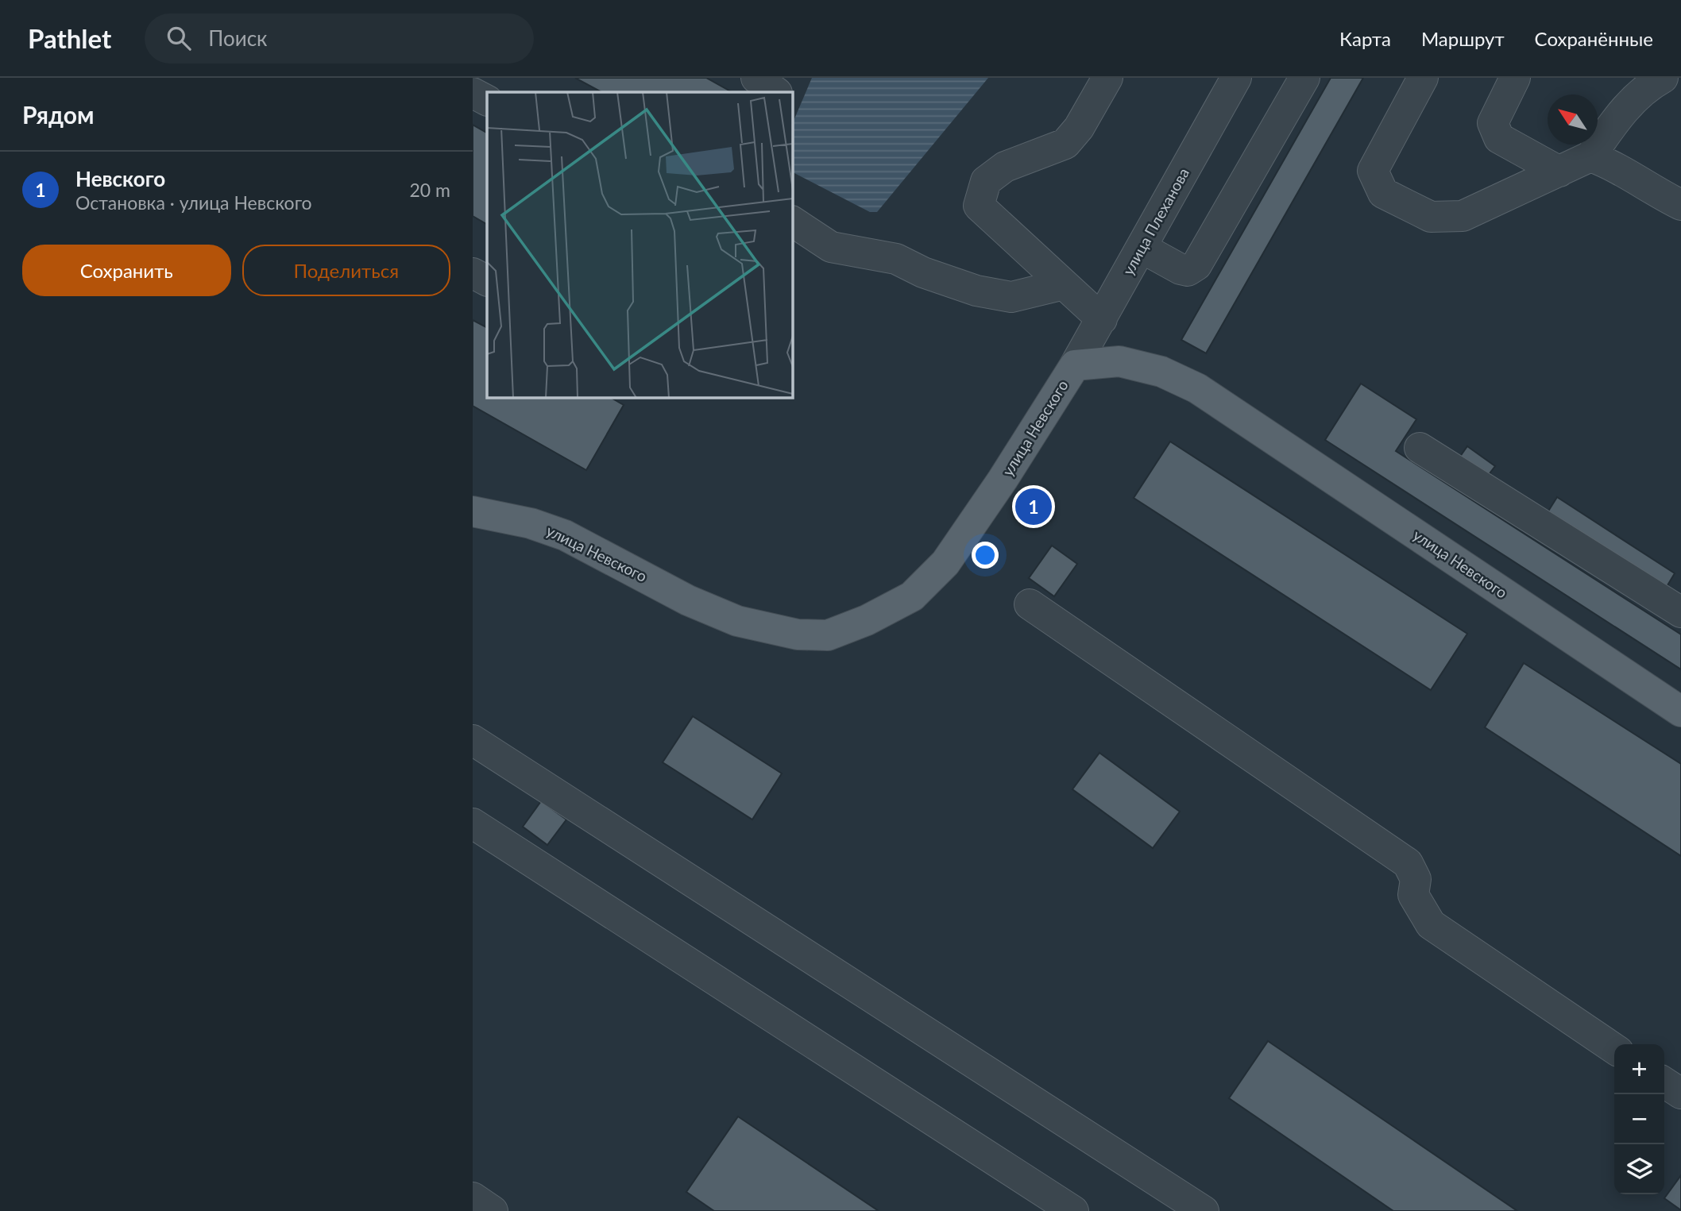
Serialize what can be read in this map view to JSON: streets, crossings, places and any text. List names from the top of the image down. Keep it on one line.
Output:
{"streets":{"main road":["улица Невского"],"street":["улица Плеханова"]},"crossings":[["улица Плеханова","улица Невского"]],"north":"top left","page":{"header":"Pathlet","search":"Поиск","nav":["Карта","Маршрут","Сохранённые"],"heading":"Рядом","list":[{"mark":"1","name":"Невского","note":"Остановка · улица Невского","value":"20 m"}],"buttons":["Сохранить","Поделиться"],"pins":"1","map_buttons":["+","−"]}}
